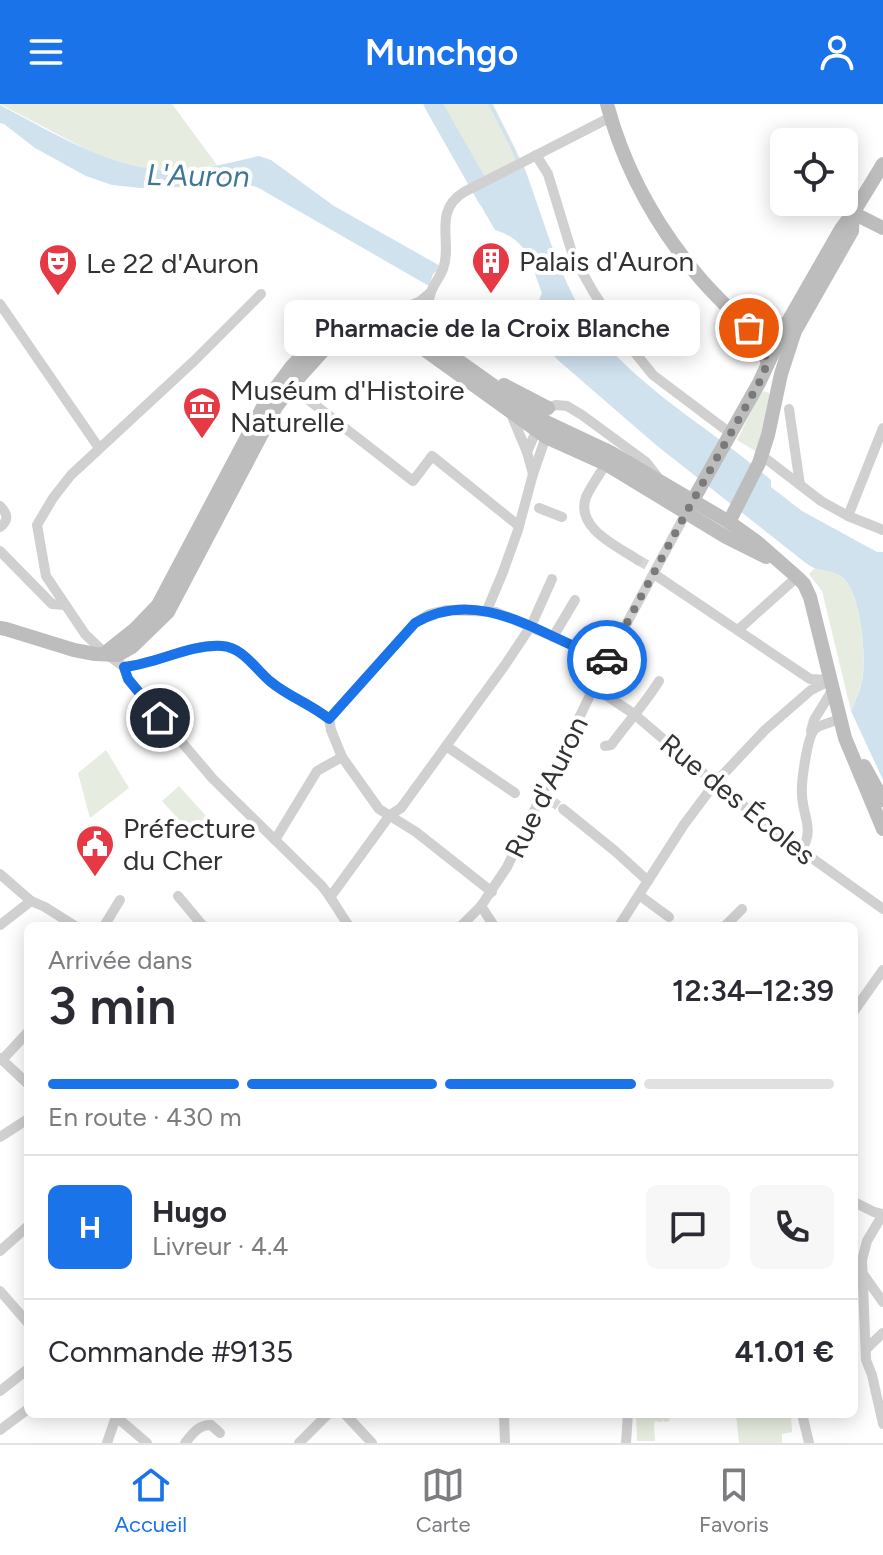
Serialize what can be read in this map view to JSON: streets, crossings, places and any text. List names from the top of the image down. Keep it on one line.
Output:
{"streets":{"street":["Rue d'Auron","Rue des Écoles"]},"crossings":[["Rue d'Auron","Rue des Écoles"]],"water":["L'Auron"],"places":{"building":["Palais d'Auron"],"theatre":["Le 22 d'Auron"],"other":["Pharmacie de la Croix Blanche"],"museum":["Muséum d'Histoire Naturelle"],"public building":["Préfecture du Cher"]},"page":{"header":"Munchgo","bubble":"Pharmacie de la Croix Blanche","heading":["3 min","Arrivée dans","12:34–12:39"],"panel":["Hugo","Livreur · 4.4","Commande #9135","41.01 €"],"bar":"En route · 430 m","round":"H","tabs":["Accueil","Carte","Favoris"]}}
